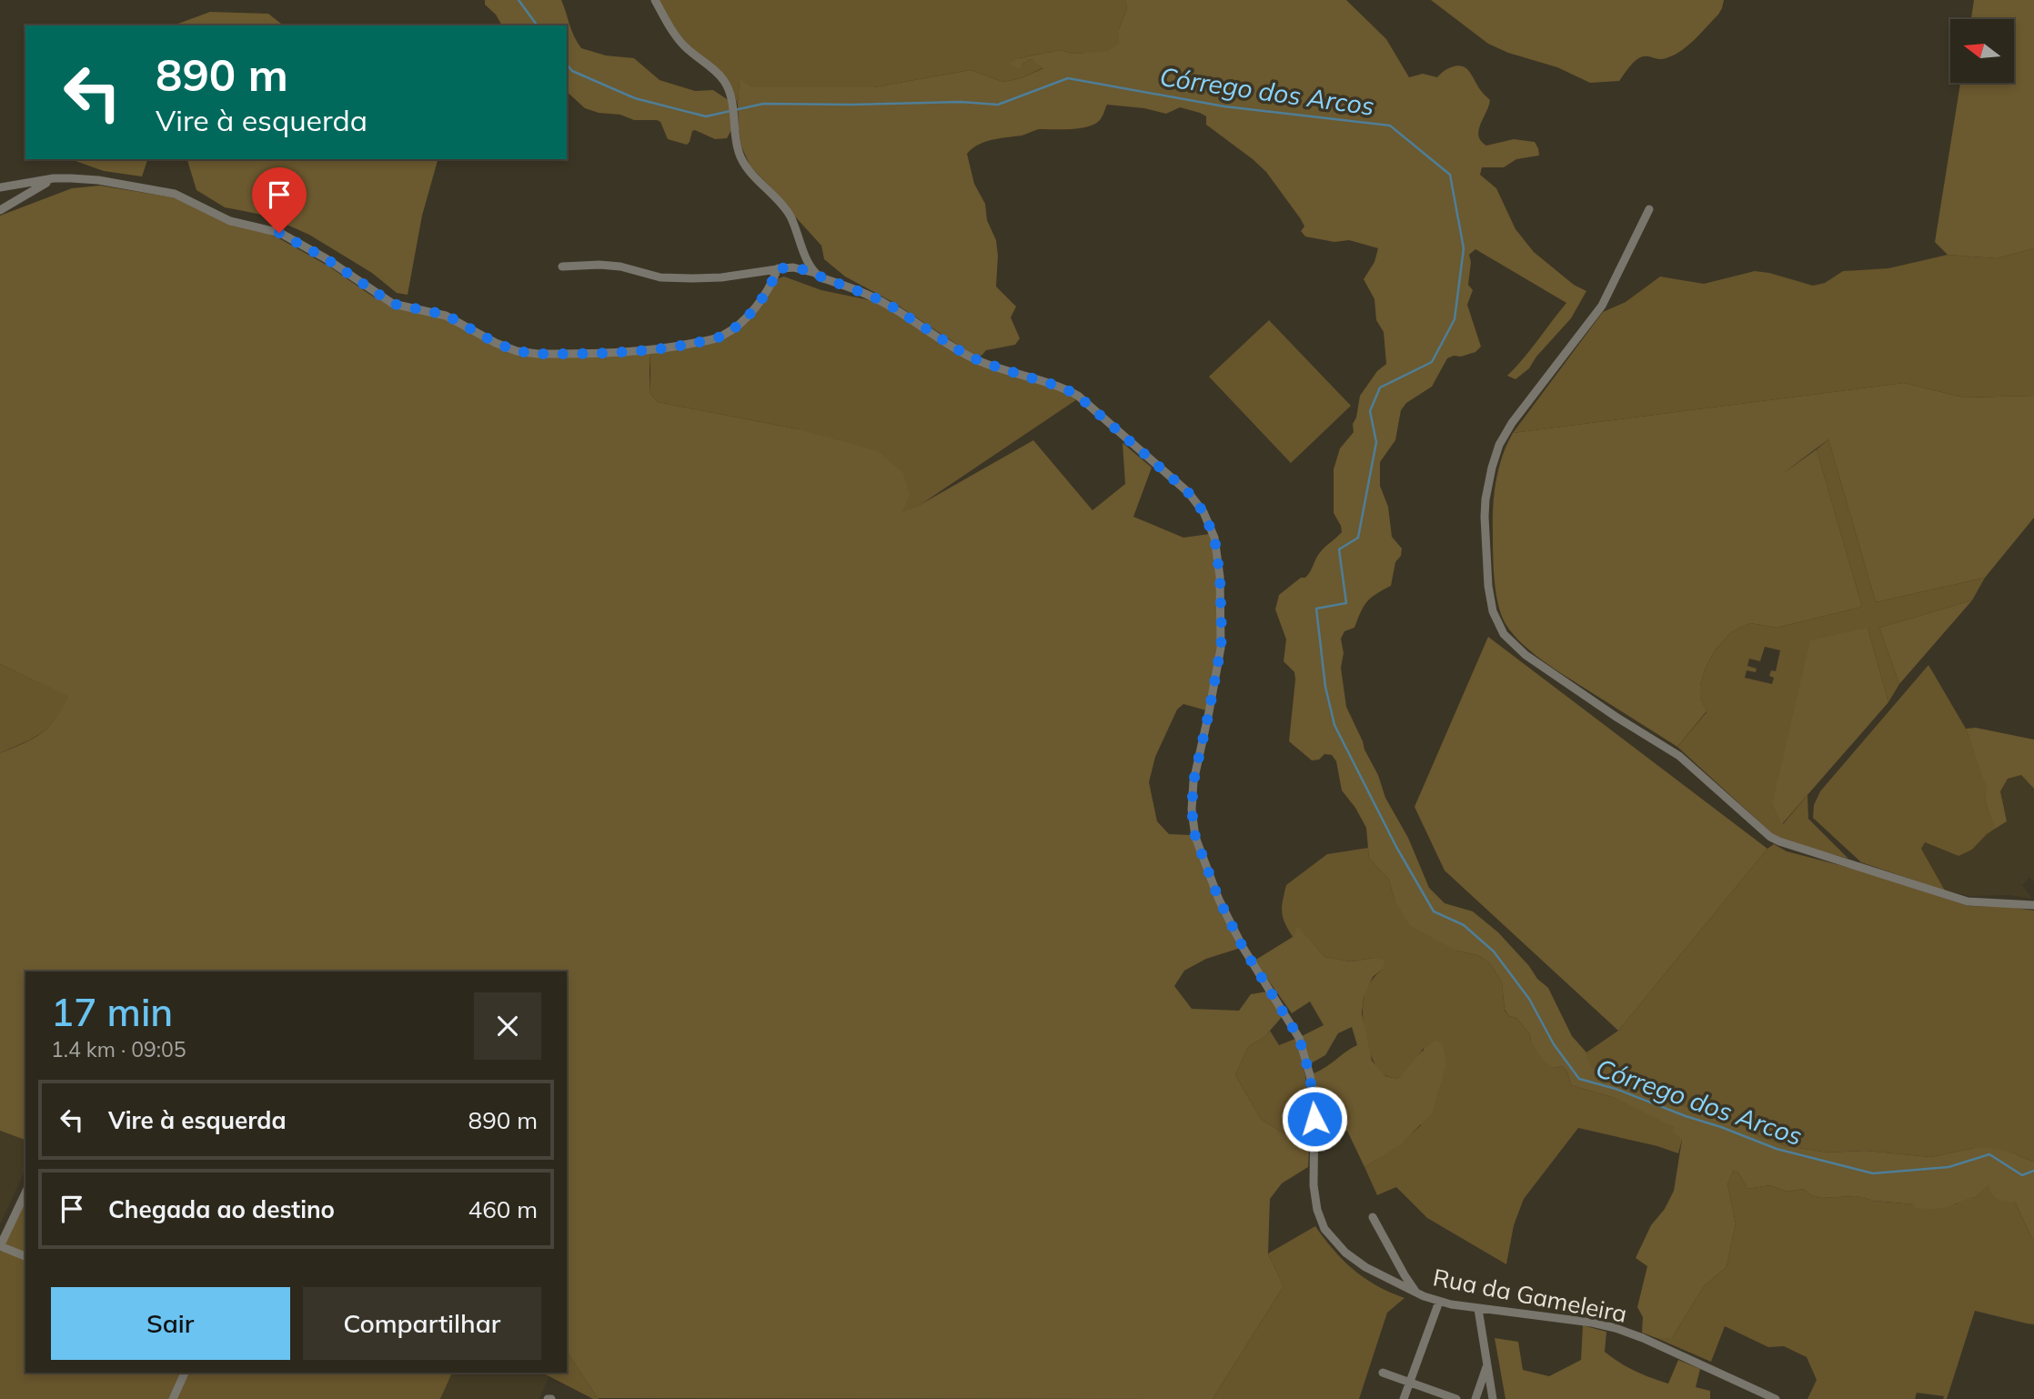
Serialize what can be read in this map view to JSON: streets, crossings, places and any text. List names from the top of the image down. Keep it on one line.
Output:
{"streets":{"street":["Rua da Gameleira"]},"water":["Córrego dos Arcos"],"north":"left","page":{"turn":["890 m","Vire à esquerda"],"heading":["17 min","1.4 km · 09:05"],"list":[{"name":"Vire à esquerda","value":"890 m"},{"name":"Chegada ao destino","value":"460 m"}],"buttons":["Sair","Compartilhar"]}}
